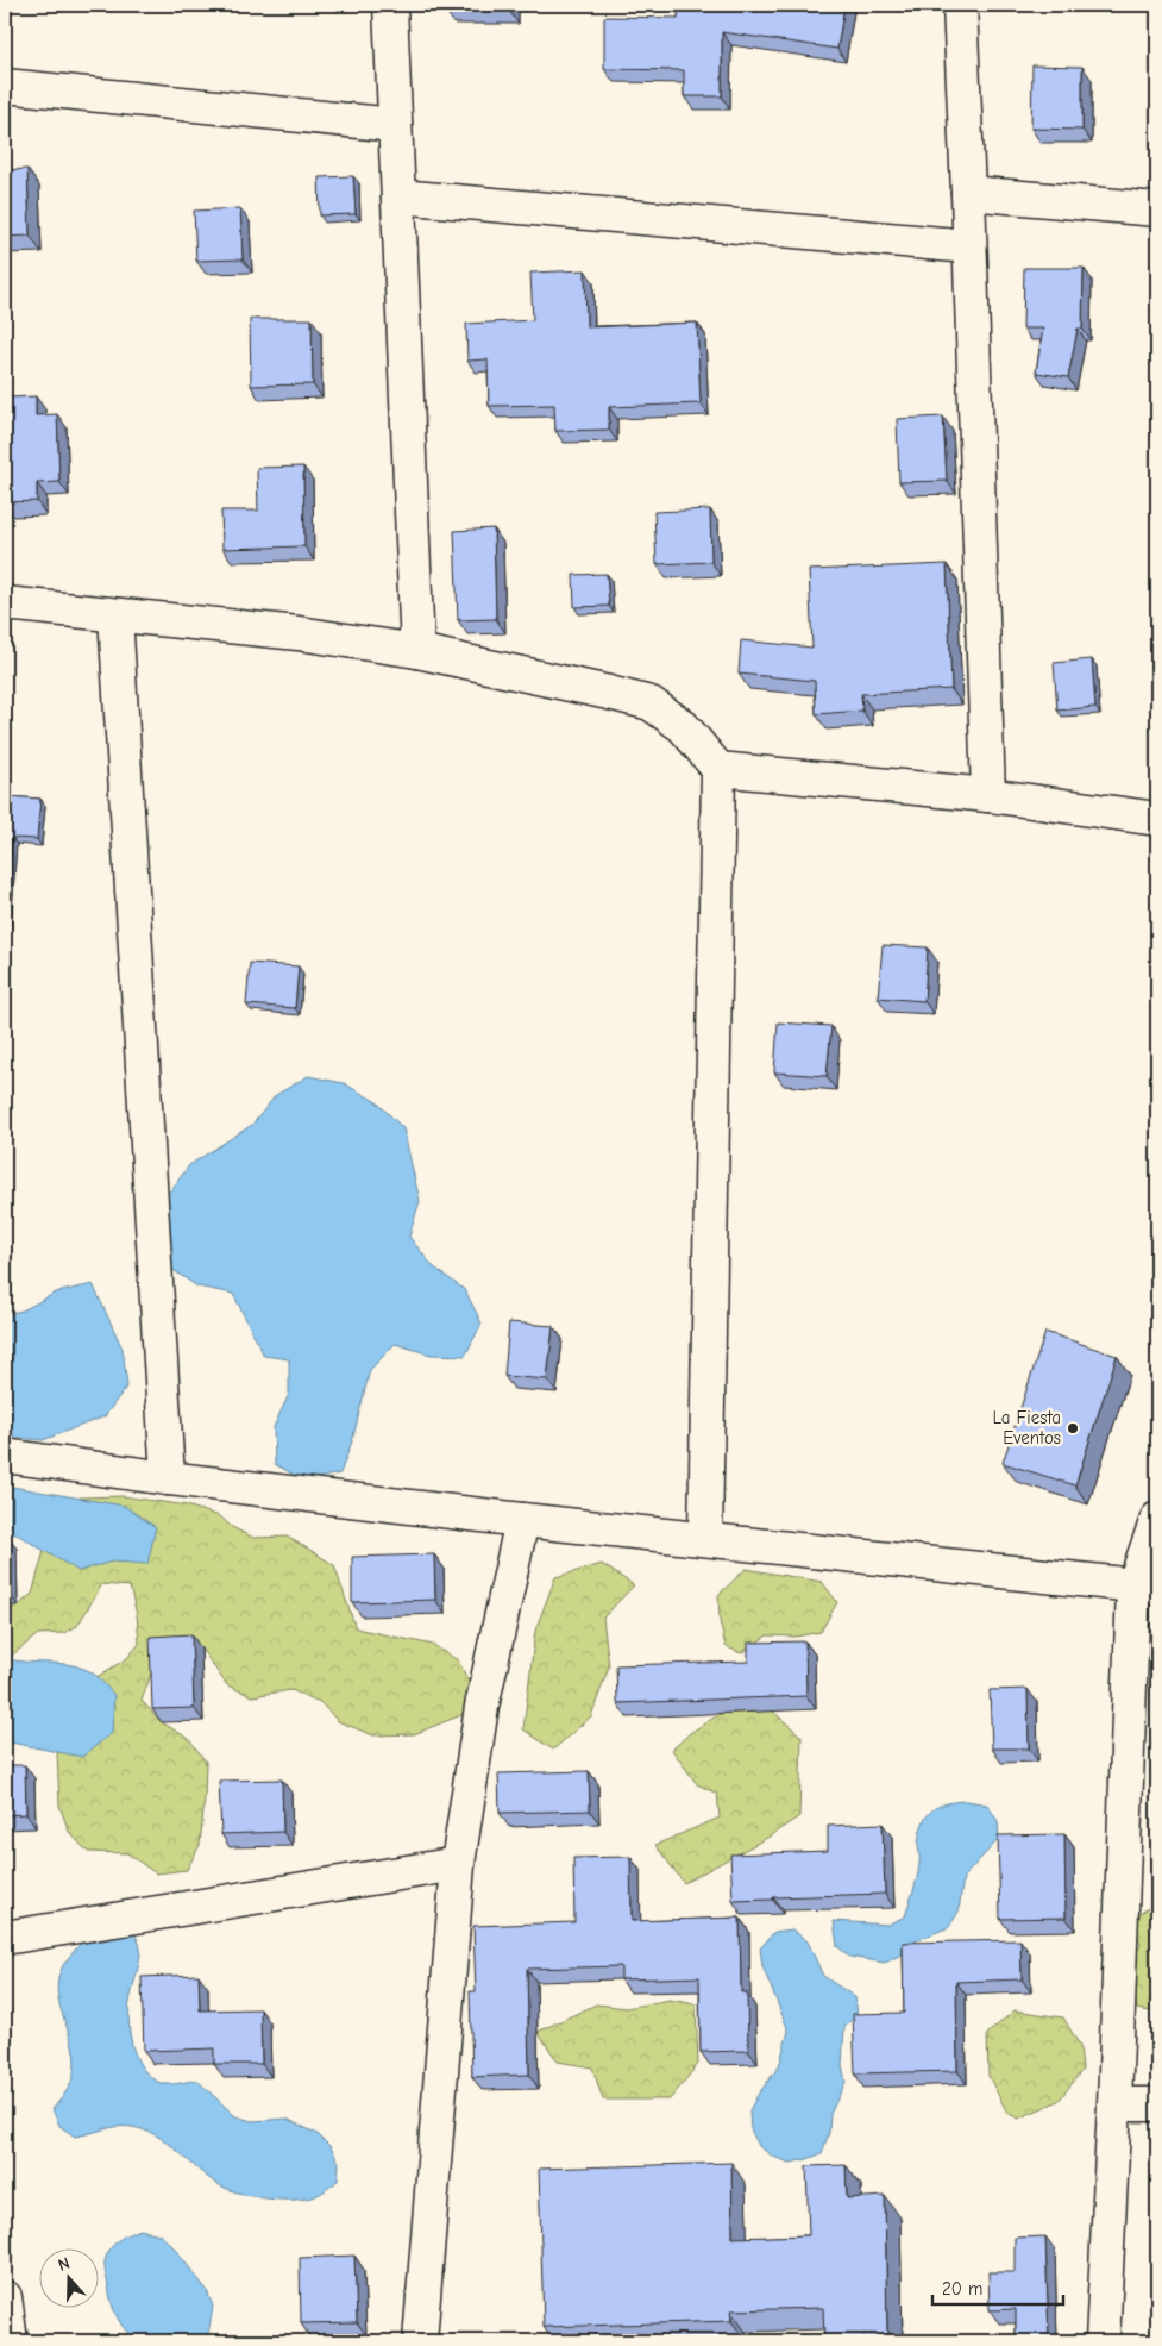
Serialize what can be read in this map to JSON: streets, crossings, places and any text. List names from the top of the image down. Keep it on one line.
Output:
{"places":["La Fiesta Eventos"],"scale_bar":"20 m","north":"top"}
